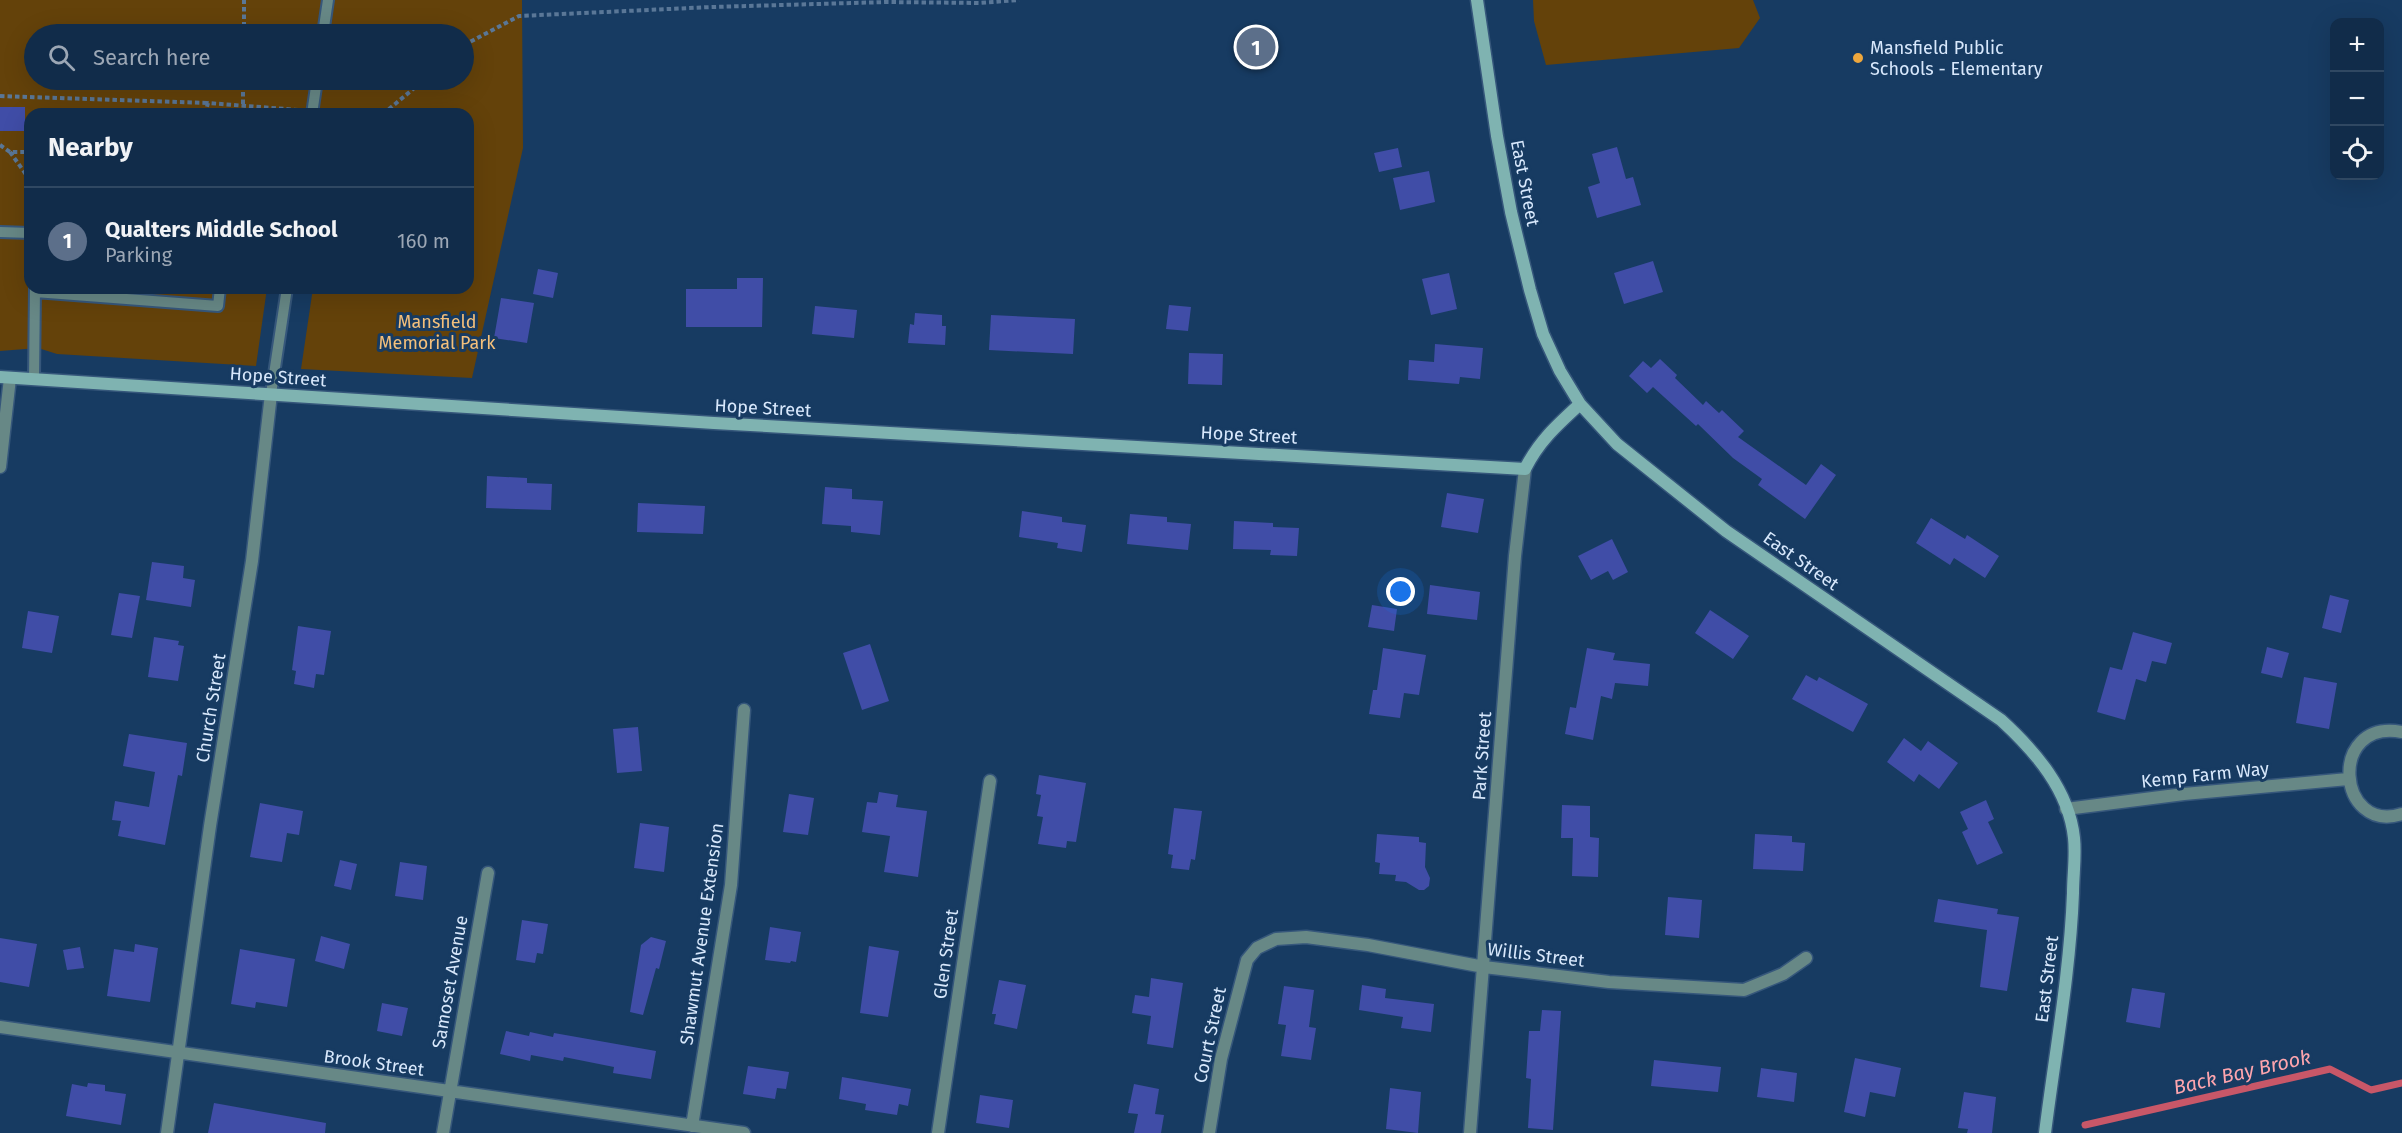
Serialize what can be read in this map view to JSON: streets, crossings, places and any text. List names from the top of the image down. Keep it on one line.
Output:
{"streets":{"main road":["East Street","Hope Street","Park Street"],"street":["Church Street","Kemp Farm Way","Shawmut Avenue Extension","Glen Street","Willis Street","Samoset Avenue","Court Street","Brook Street"]},"crossings":[["East Street","Park Street"],["East Street","Kemp Farm Way"],["Hope Street","Church Street"],["Hope Street","Park Street"],["Church Street","Brook Street"],["Park Street","Willis Street"],["Shawmut Avenue Extension","Brook Street"],["Willis Street","Court Street"],["Samoset Avenue","Brook Street"]],"water":["Back Bay Brook"],"parks":["Mansfield Memorial Park"],"places":["Mansfield Public Schools - Elementary"],"page":{"map_buttons":["+","−"],"search":"Search here","pins":"1","heading":"Nearby","list":[{"mark":"1","name":"Qualters Middle School","note":"Parking","value":"160 m"}]}}
